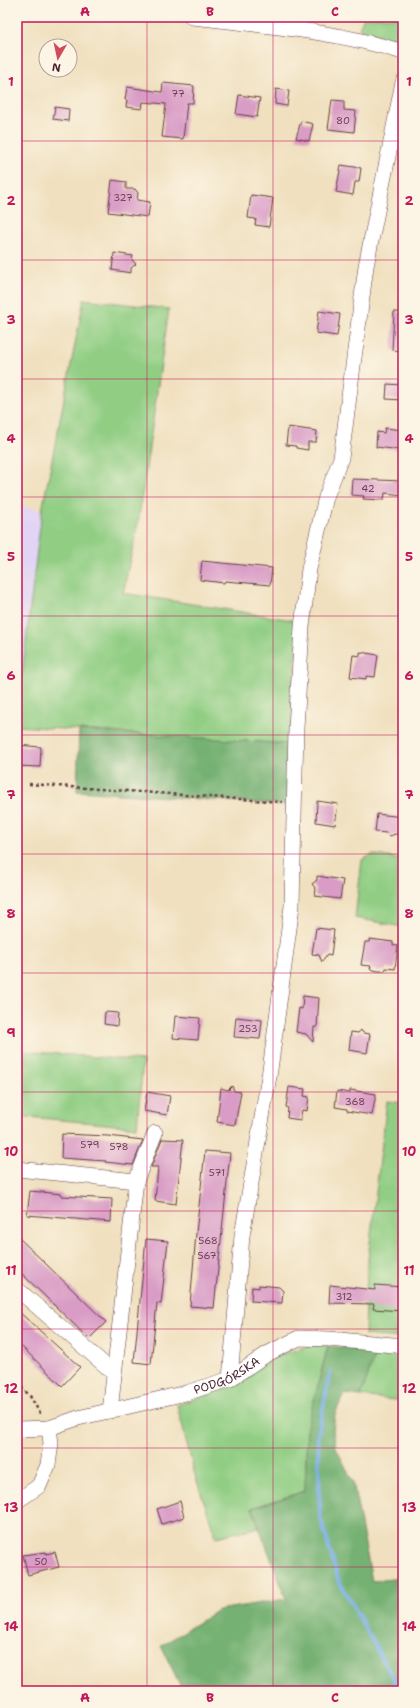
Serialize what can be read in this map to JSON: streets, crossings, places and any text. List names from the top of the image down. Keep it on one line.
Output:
{"streets":{"street":["PODGÓRSKA"]},"house_numbers":["77","80","327","42","253","368","579","578","571","568","567","312","50"],"north":"bottom","grid":{"columns":["A","B","C"],"rows":["1","2","3","4","5","6","7","8","9","10","11","12","13","14"]}}
